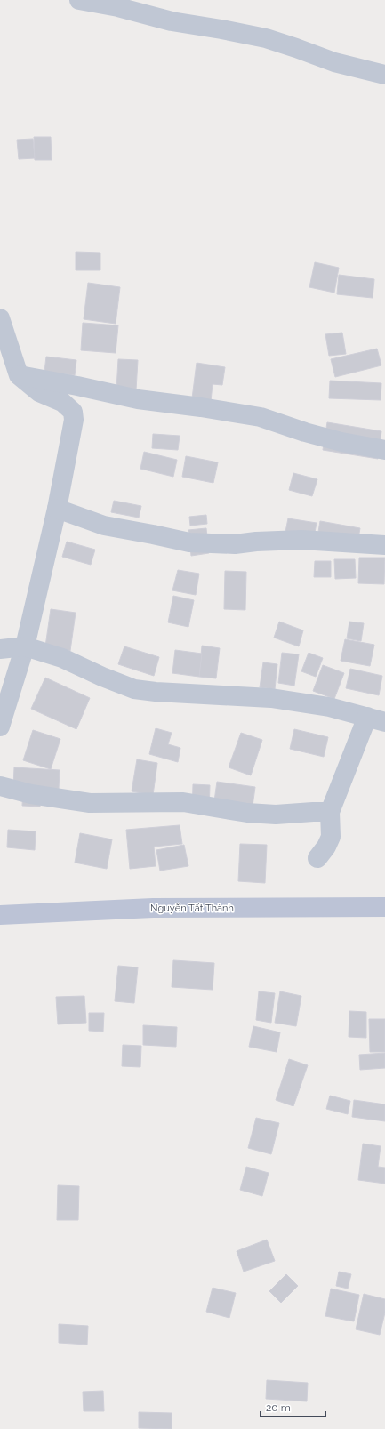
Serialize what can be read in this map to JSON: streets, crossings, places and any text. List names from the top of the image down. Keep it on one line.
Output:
{"streets":{"main road":["Nguyễn Tất Thành"]},"scale_bar":"20 m"}
